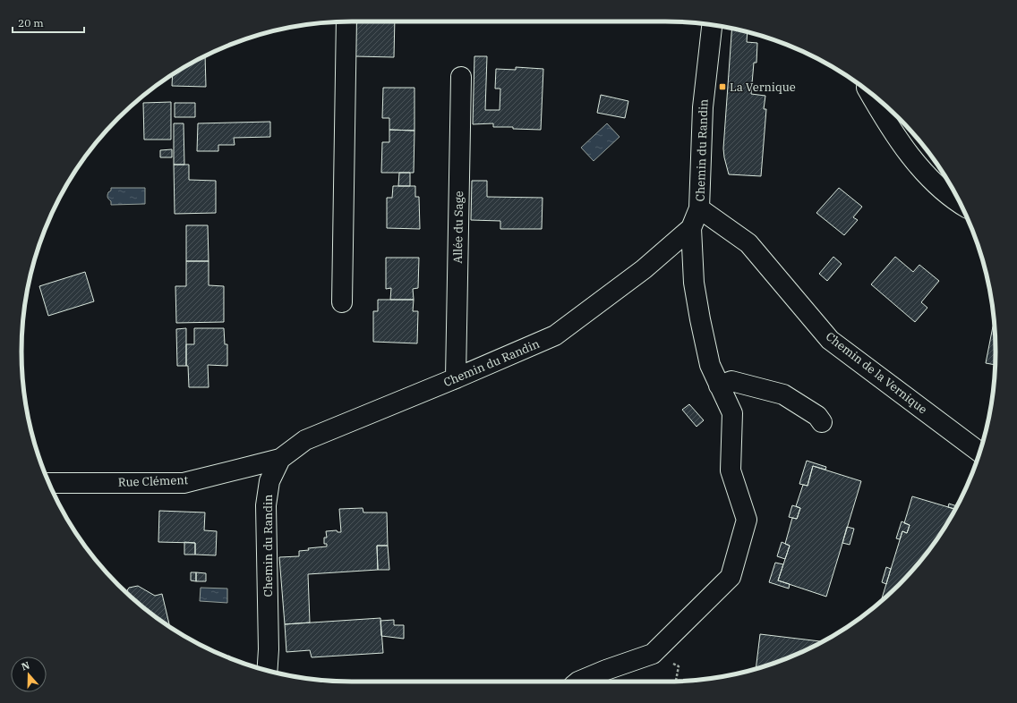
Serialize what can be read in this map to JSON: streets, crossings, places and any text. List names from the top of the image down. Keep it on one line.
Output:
{"streets":{"street":["Chemin du Randin","Allée du Sage","Chemin de la Vernique","Rue Clément"]},"crossings":[["Chemin du Randin","Allée du Sage"],["Chemin du Randin","Chemin de la Vernique"],["Chemin du Randin","Rue Clément"]],"places":{"transit":["La Vernique"]},"scale_bar":"20 m","north":"top"}
